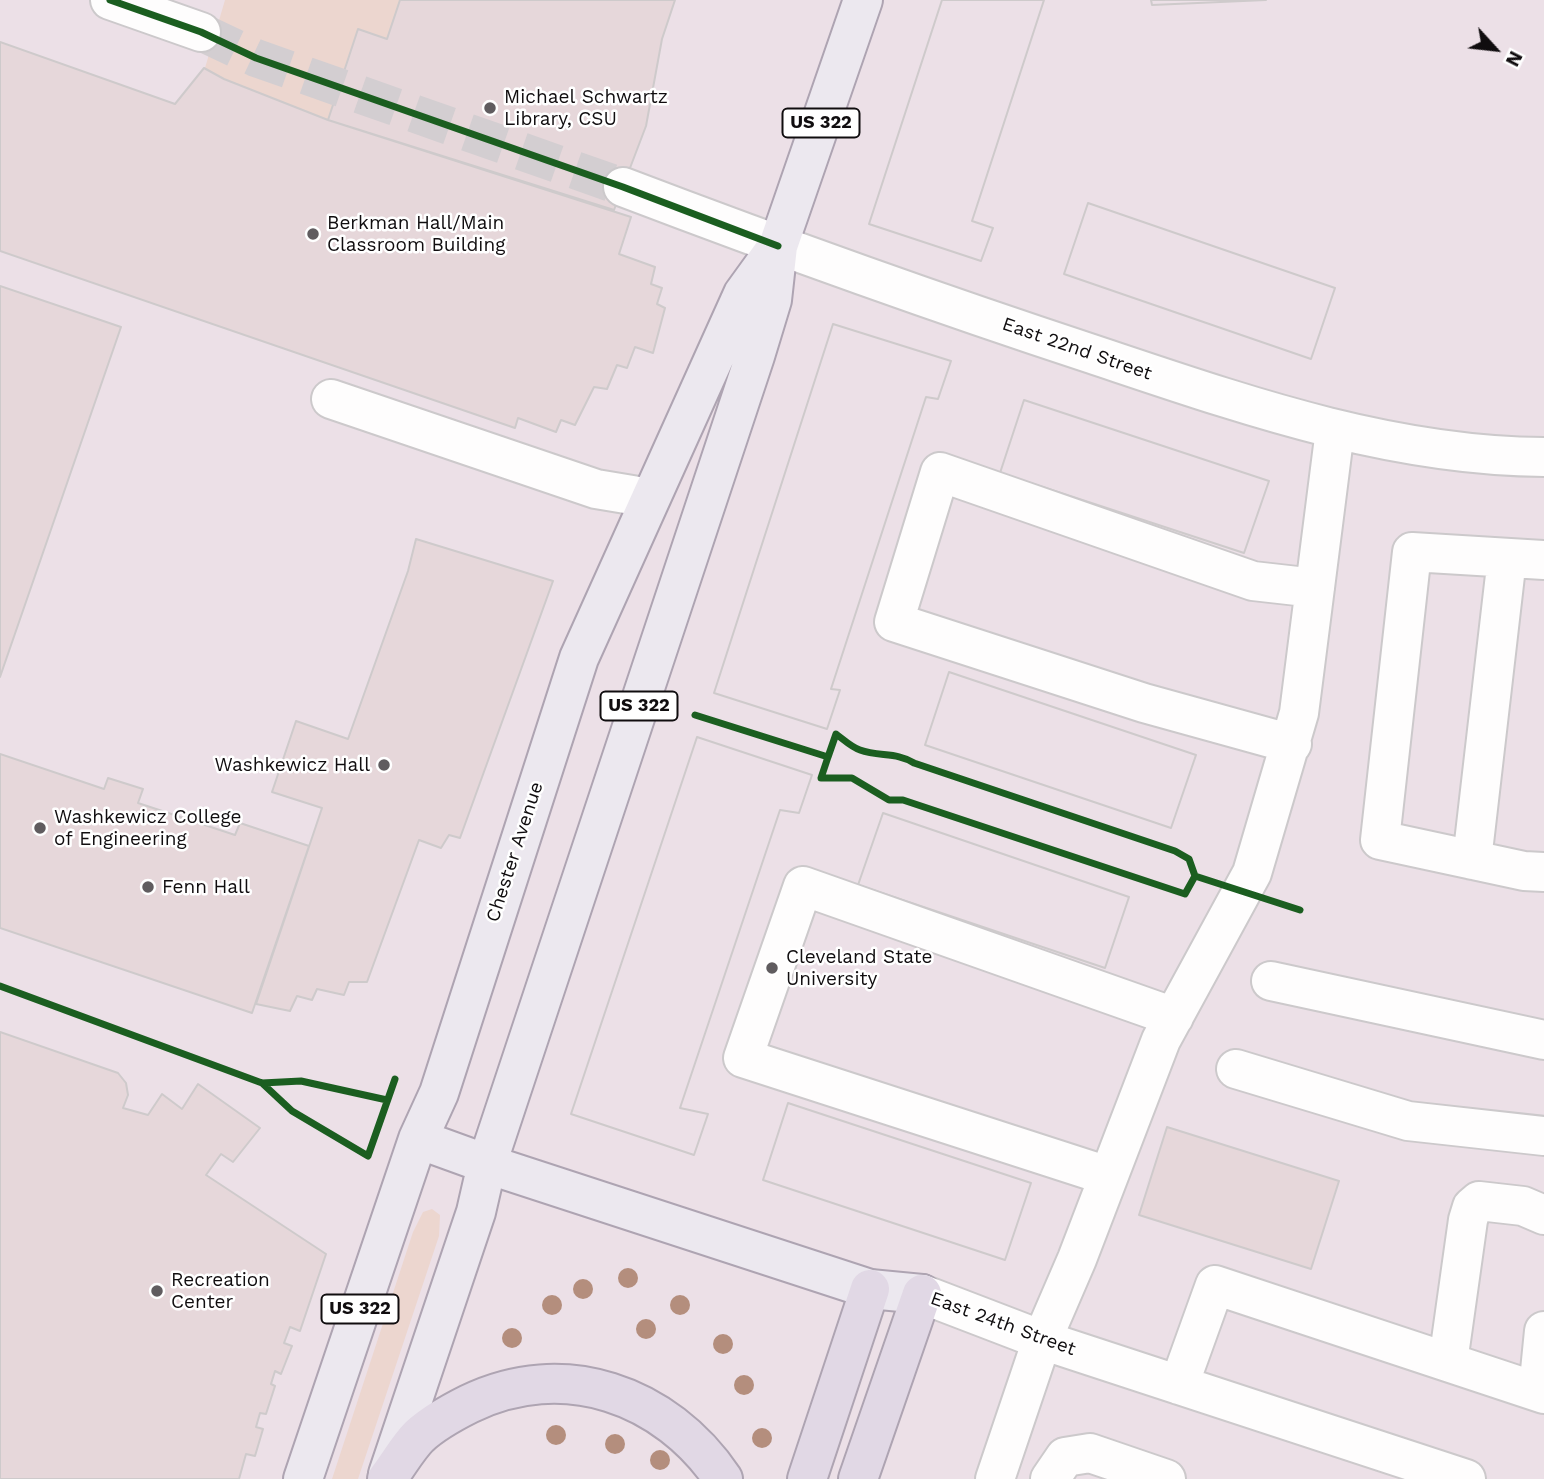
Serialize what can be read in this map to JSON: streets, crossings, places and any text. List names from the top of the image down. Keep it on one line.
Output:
{"streets":{"main road":["US 322","Chester Avenue","East 24th Street"],"street":["East 22nd Street"]},"crossings":[["East 22nd Street","Chester Avenue"],["Chester Avenue","East 24th Street"]],"places":["Michael Schwartz Library, CSU","Berkman Hall/Main Classroom Building","Washkewicz Hall","Washkewicz College of Engineering","Fenn Hall","Cleveland State University","Recreation Center"],"north":"bottom right"}
